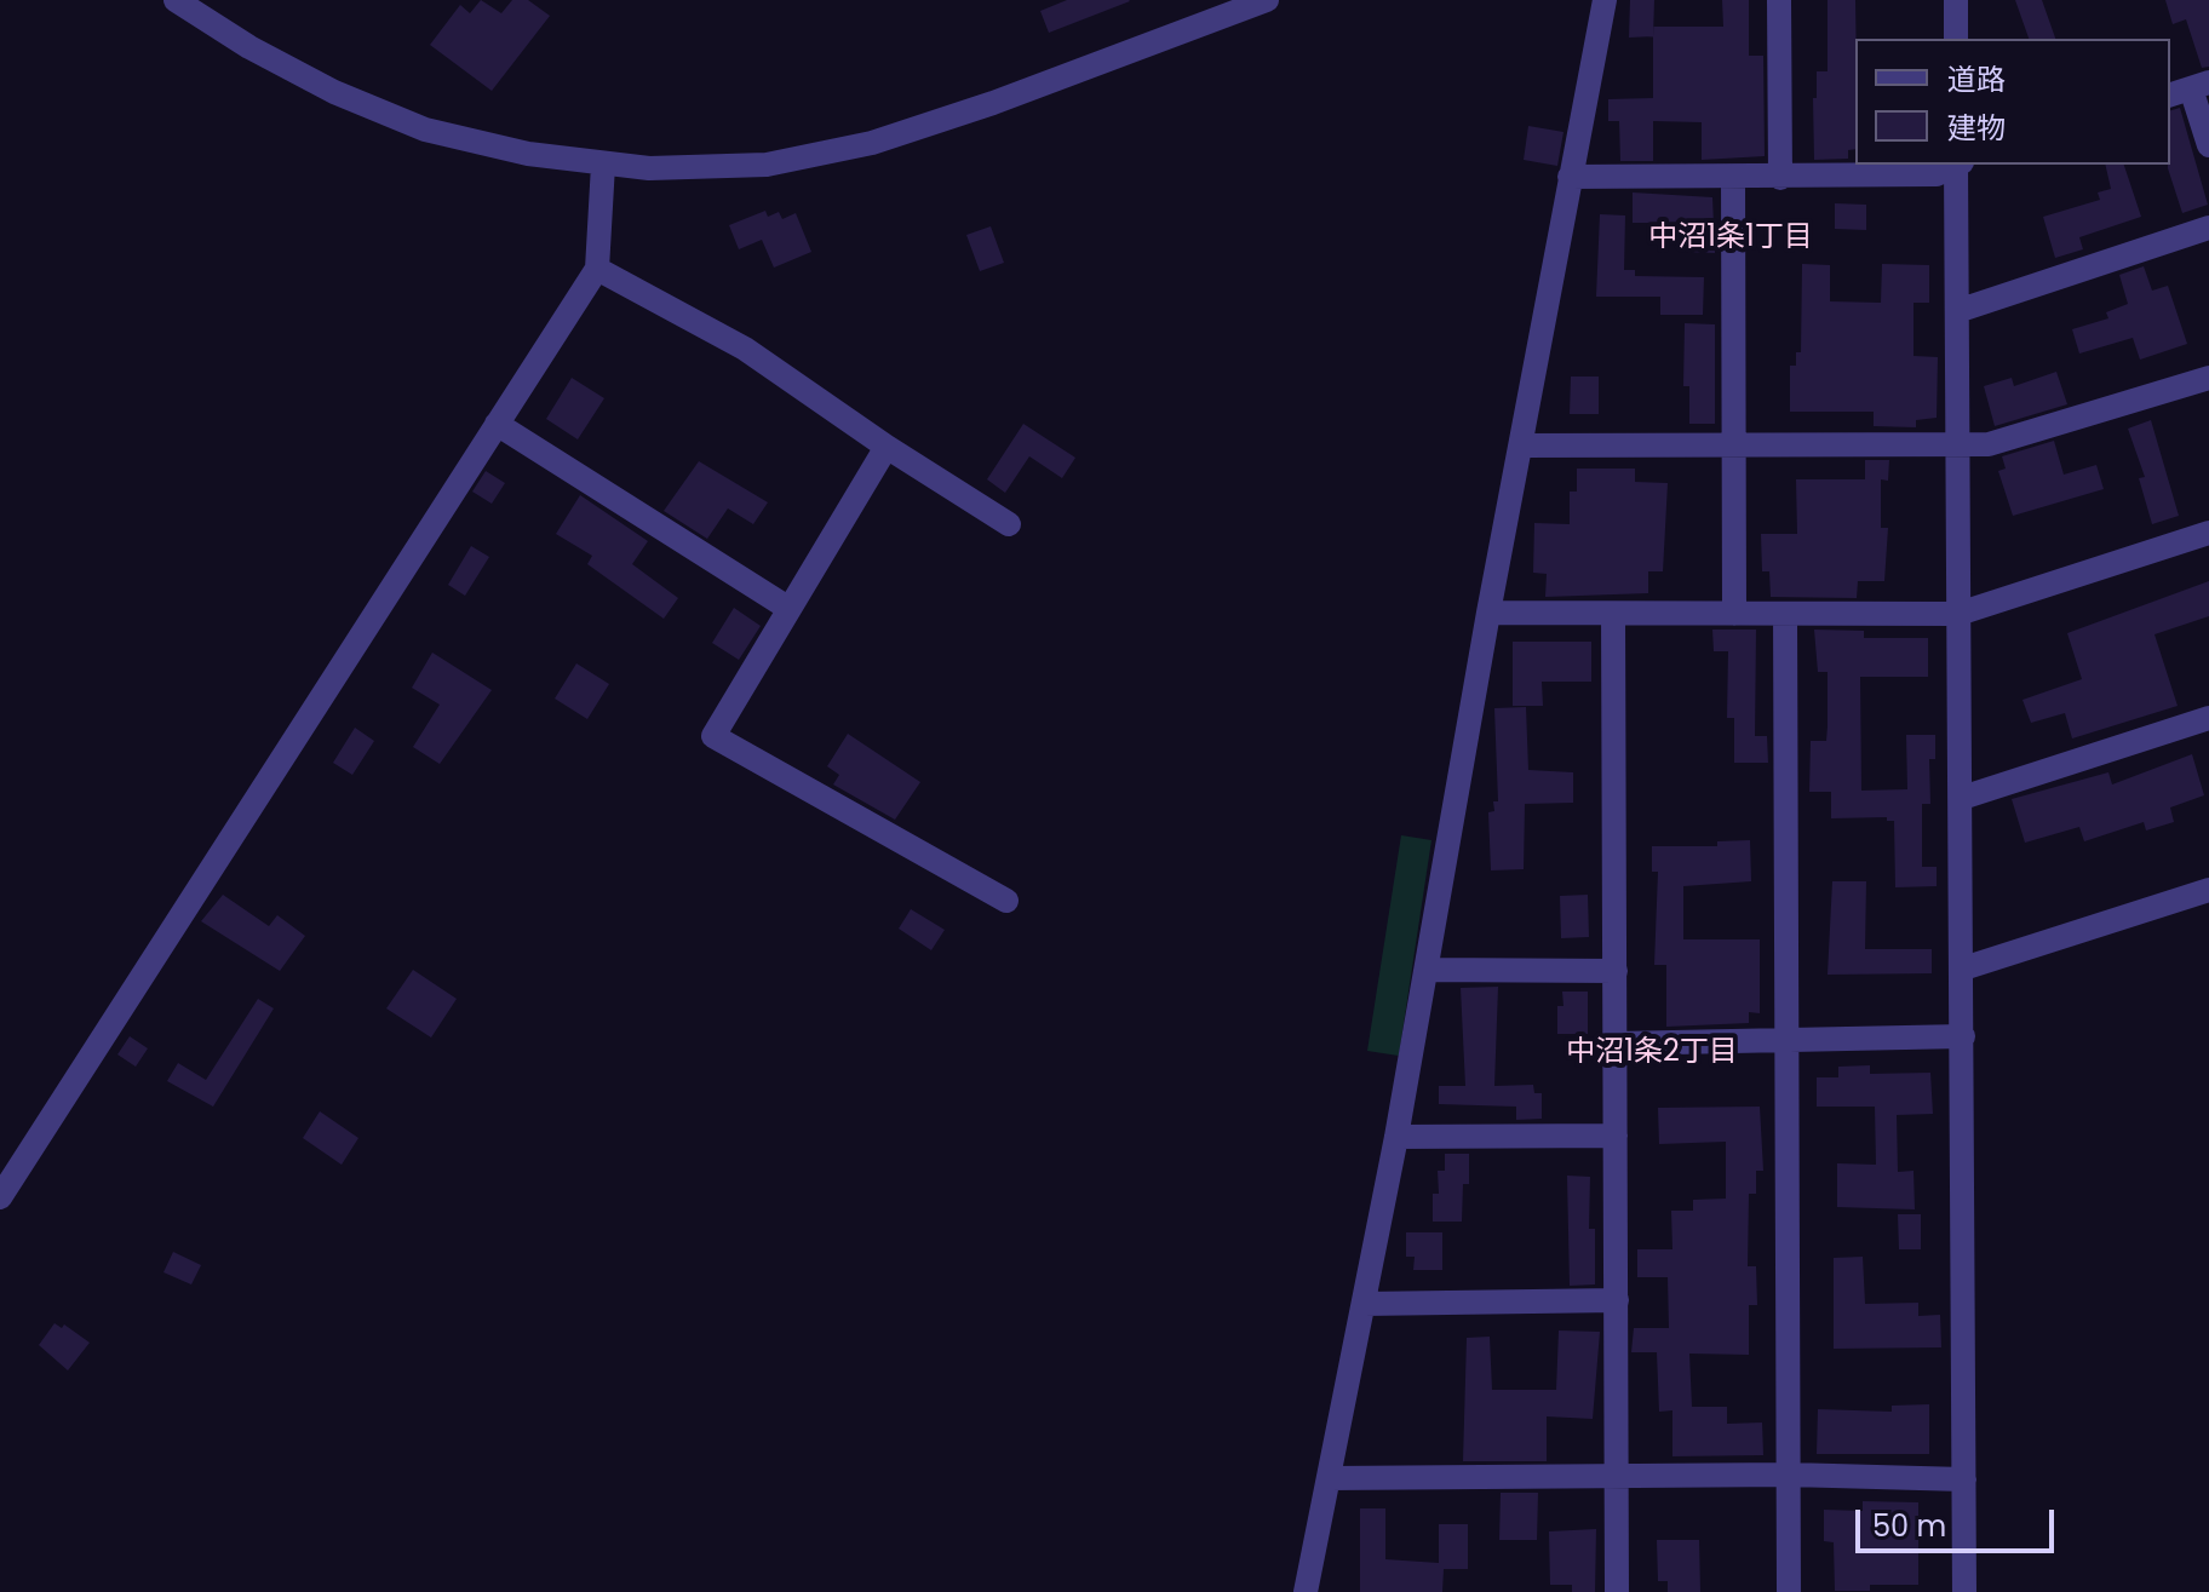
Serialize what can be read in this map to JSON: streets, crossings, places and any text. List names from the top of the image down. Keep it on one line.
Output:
{"districts":["中沼1条1丁目","中沼1条2丁目"],"legend":["道路","建物"],"scale_bar":"50 m"}
